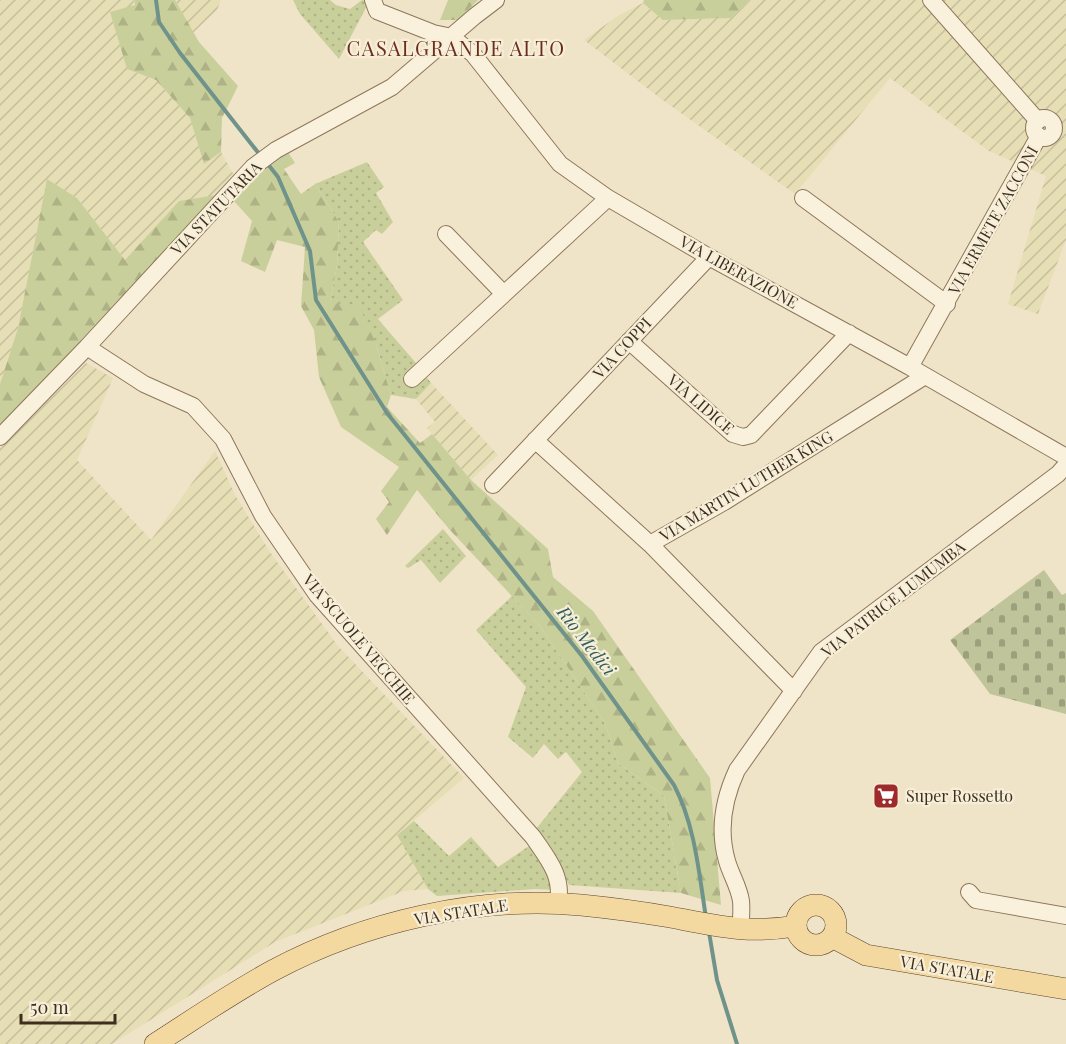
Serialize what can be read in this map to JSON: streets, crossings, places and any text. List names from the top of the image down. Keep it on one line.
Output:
{"streets":{"main road":["VIA STATALE"],"street":["VIA STATUTARIA","VIA ERMETE ZACCONI","VIA LIBERAZIONE","VIA COPPI","VIA LIDICE","VIA MARTIN LUTHER KING","VIA PATRICE LUMUMBA","VIA SCUOLE VECCHIE"]},"crossings":[["VIA STATUTARIA","VIA LIBERAZIONE"],["VIA STATUTARIA","VIA SCUOLE VECCHIE"],["VIA ERMETE ZACCONI","VIA LIBERAZIONE"],["VIA LIBERAZIONE","VIA COPPI"],["VIA LIBERAZIONE","VIA LIDICE"],["VIA LIBERAZIONE","VIA MARTIN LUTHER KING"],["VIA COPPI","VIA LIDICE"],["VIA MARTIN LUTHER KING","VIA PATRICE LUMUMBA"],["VIA PATRICE LUMUMBA","VIA STATALE"],["VIA SCUOLE VECCHIE","VIA STATALE"]],"districts":["CASALGRANDE ALTO"],"water":["Rio Medici"],"places":{"supermarket":["Super Rossetto"]},"scale_bar":"50 m"}
